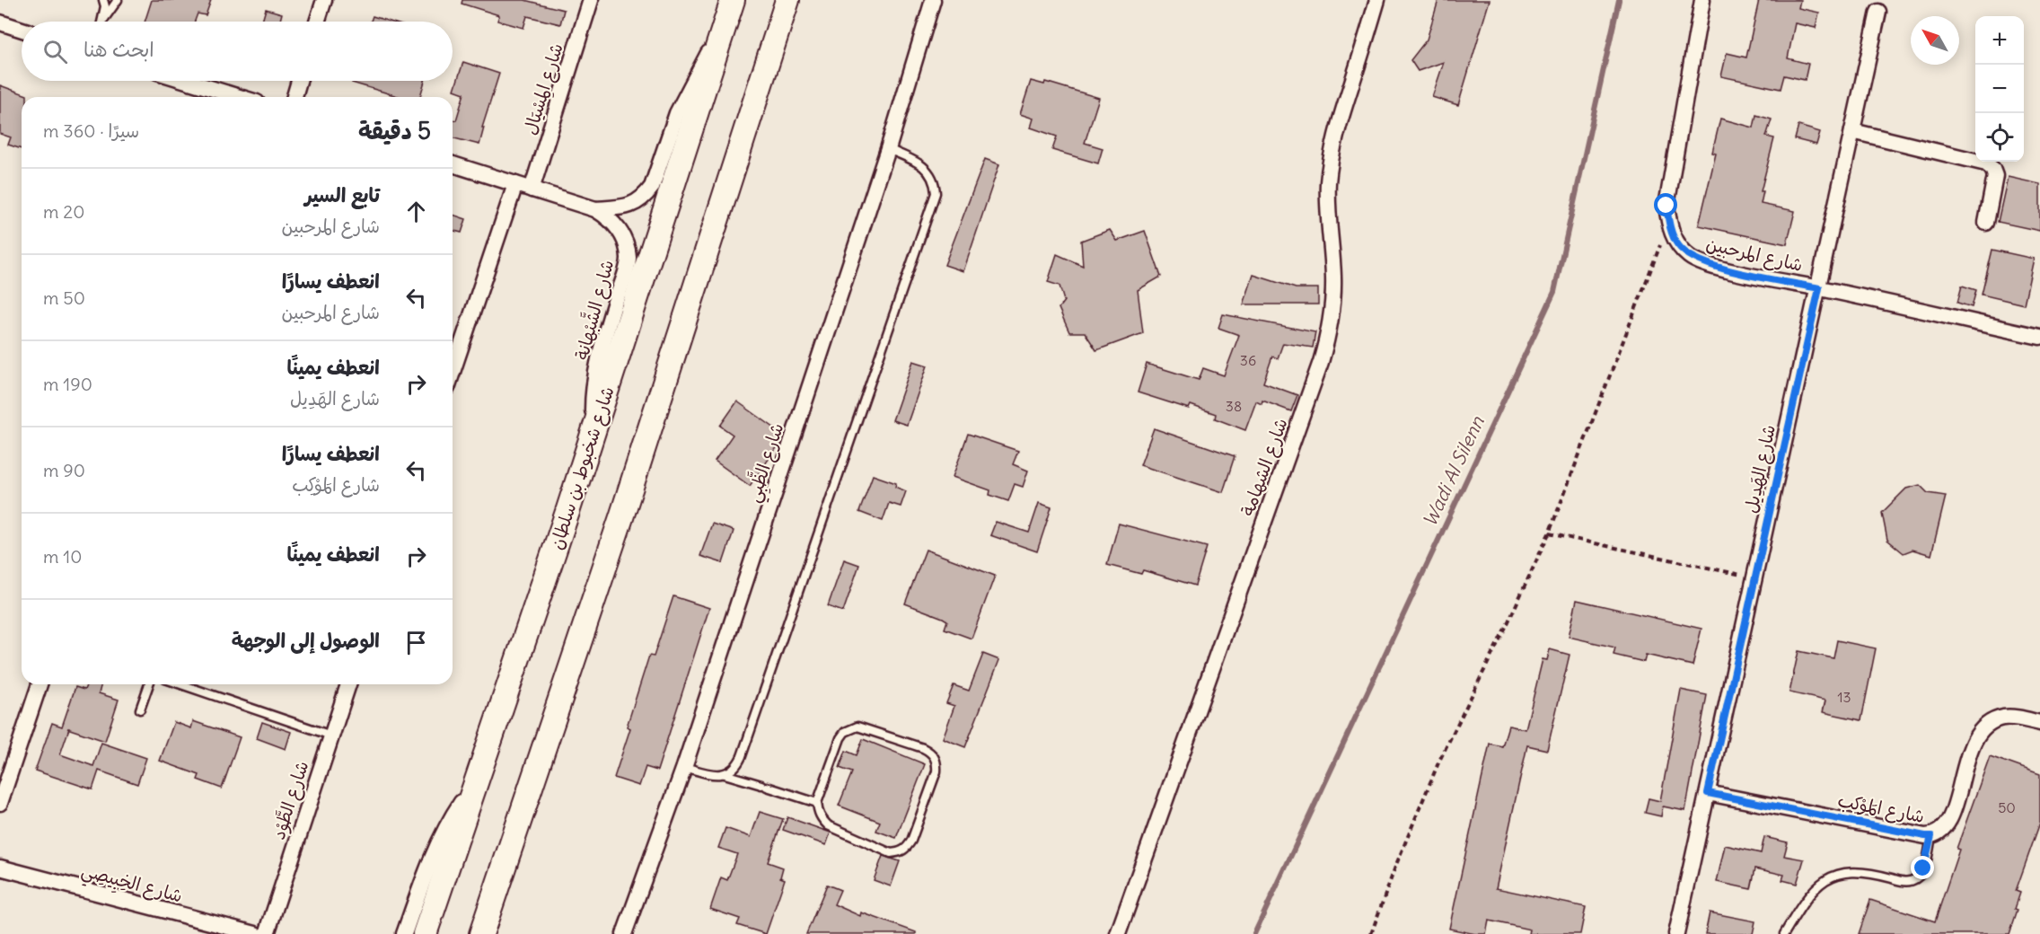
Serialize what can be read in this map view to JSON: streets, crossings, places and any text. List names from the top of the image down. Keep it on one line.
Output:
{"streets":{"main road":["شارع شخبوط بن سلطان"],"street":["شارع المِسْيَال","شارع المرحبين","شارع الشَّبْهانة","شارع الظَّبِي","شارع الشهامة","شارع الهَدِيل","شارع الطَّوْد","شارع المَوْكِب","شارع الخِبِيصِي"]},"crossings":[["شارع المِسْيَال","شارع الشَّبْهانة"],["شارع المرحبين","شارع الهَدِيل"],["شارع الشَّبْهانة","شارع شخبوط بن سلطان"],["شارع الهَدِيل","شارع المَوْكِب"]],"water":["Wadi Al Silenn"],"house_numbers":["36","38","13","50"],"north":"top left","page":{"map_buttons":["+","−"],"search":"ابحث هنا","heading":["5 دقيقة","سيرًا · 360 m"],"list":[["تابع السير","شارع المرحبين","20 m"],["انعطف يسارًا","شارع المرحبين","50 m"],["انعطف يمينًا","شارع الهَدِيل","190 m"],["انعطف يسارًا","شارع المَوْكِب","90 m"],["انعطف يمينًا","10 m"],"الوصول إلى الوجهة"]}}
